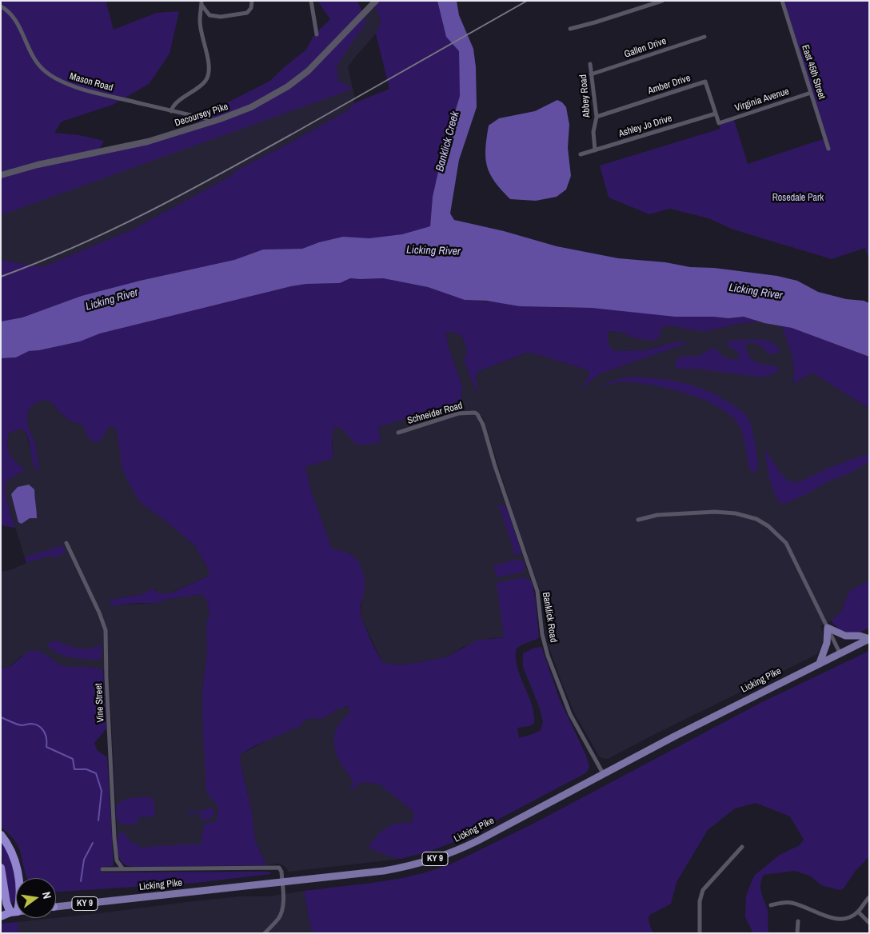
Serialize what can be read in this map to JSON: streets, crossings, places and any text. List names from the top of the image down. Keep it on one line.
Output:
{"streets":{"main road":["Decoursey Pike","Licking Pike","KY 9"],"street":["Gallen Drive","East 45th Street","Mason Road","Amber Drive","Abbey Road","Virginia Avenue","Ashley Jo Drive","Schneider Road","Banklick Road","Vine Street"]},"crossings":[["Gallen Drive","Abbey Road"],["East 45th Street","Virginia Avenue"],["Mason Road","Decoursey Pike"],["Amber Drive","Abbey Road"],["Amber Drive","Virginia Avenue"],["Amber Drive","Ashley Jo Drive"],["Abbey Road","Ashley Jo Drive"],["Schneider Road","Banklick Road"],["Banklick Road","Licking Pike"]],"water":["Banklick Creek","Licking River"],"parks":["Rosedale Park"],"north":"right"}
